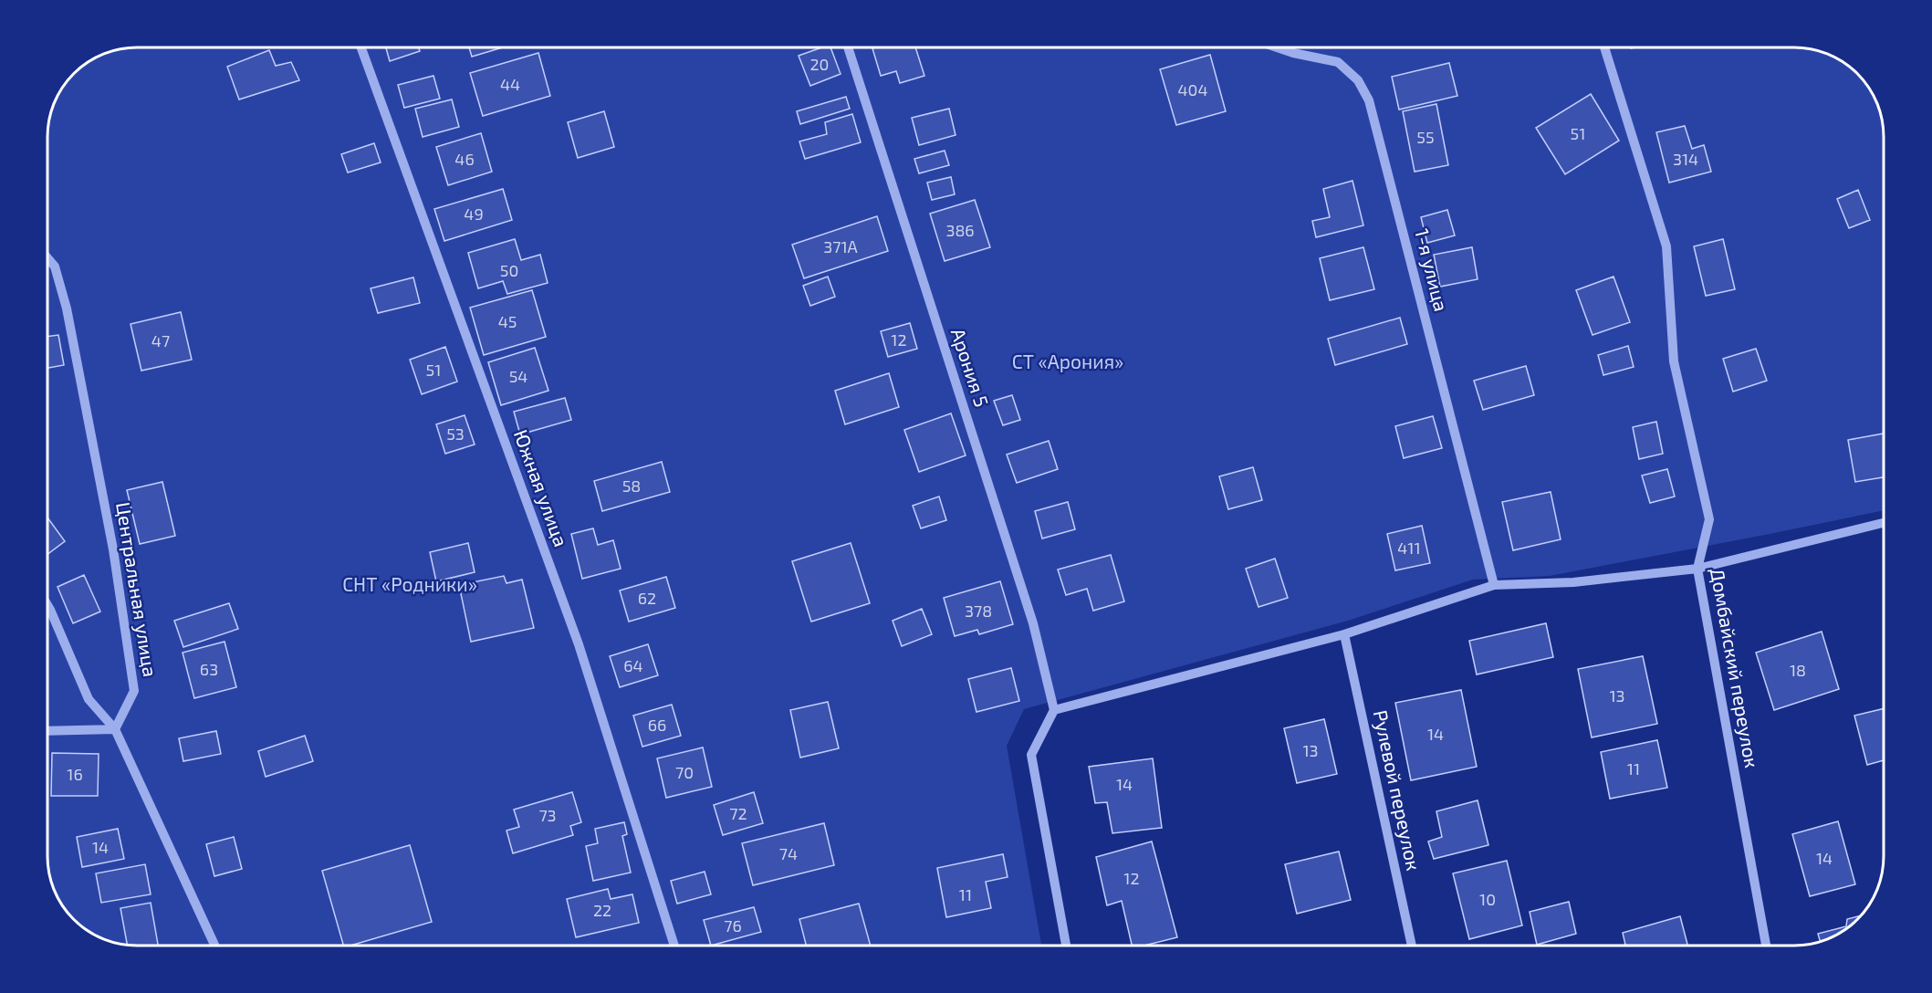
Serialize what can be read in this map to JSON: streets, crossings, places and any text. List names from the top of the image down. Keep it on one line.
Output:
{"streets":{"street":["1-я улица","Арония 5","Южная улица","Центральная улица","Домбайский переулок","Рулевой переулок"]},"parks":["СТ «Арония»","СНТ «Родники»"],"house_numbers":["20","44","404","51","55","46","314","49","386","371А","50","45","12","47","51","54","53","58","411","62","378","64","63","18","13","66","14","13","11","70","16","14","72","73","14","74","14","12","11","10","22","76"]}
